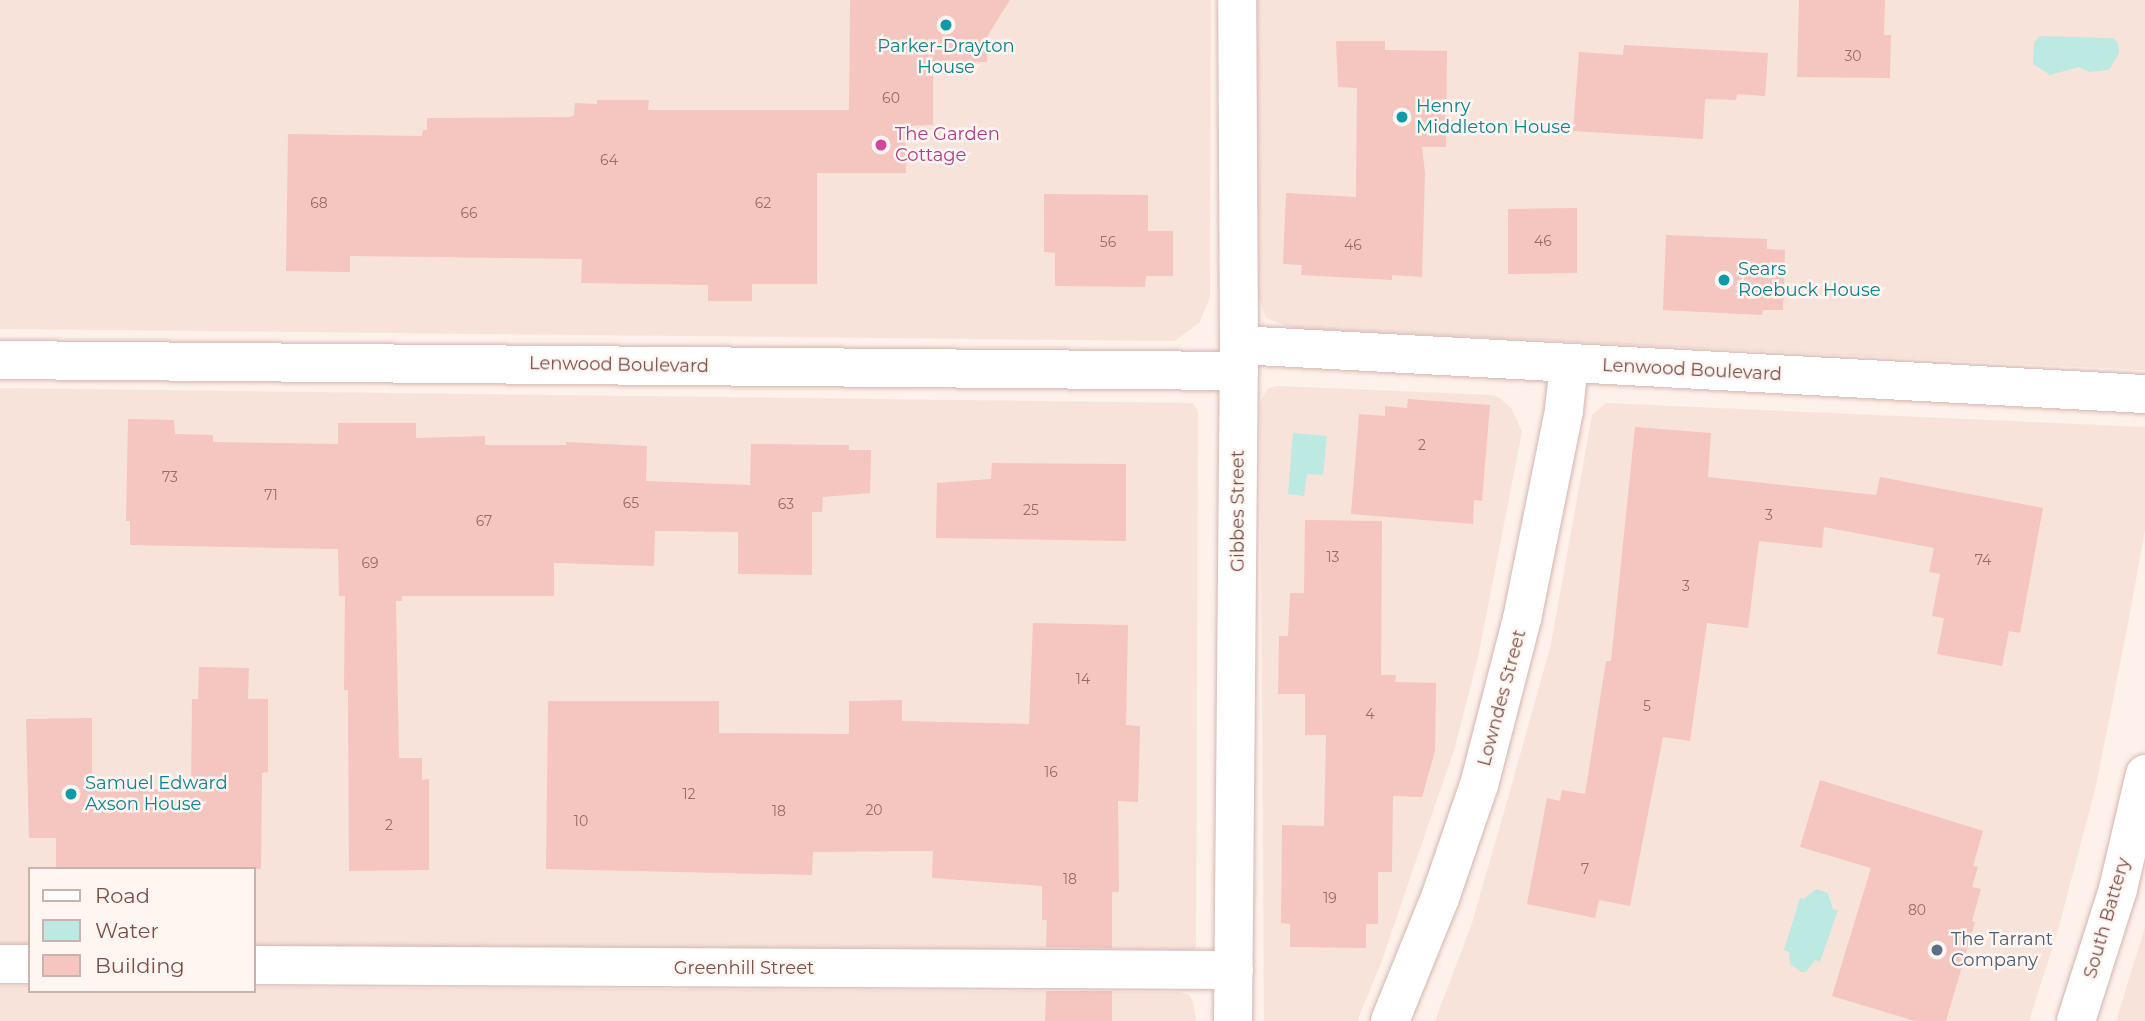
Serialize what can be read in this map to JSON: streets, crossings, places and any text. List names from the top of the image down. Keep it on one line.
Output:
{"streets":{"street":["Lenwood Boulevard","Gibbes Street","Lowndes Street","South Battery","Greenhill Street"]},"crossings":[["Lenwood Boulevard","Gibbes Street"],["Lenwood Boulevard","Lowndes Street"],["Gibbes Street","Greenhill Street"]],"places":["Parker-Drayton House","Henry Middleton House","The Garden Cottage","Sears Roebuck House","Samuel Edward Axson House","The Tarrant Company"],"house_numbers":["30","60","64","68","62","66","46","56","46","2","73","71","65","63","25","3","67","13","74","69","3","14","5","4","16","12","20","18","10","2","7","18","19","80"],"legend":["Road","Water","Building"]}
